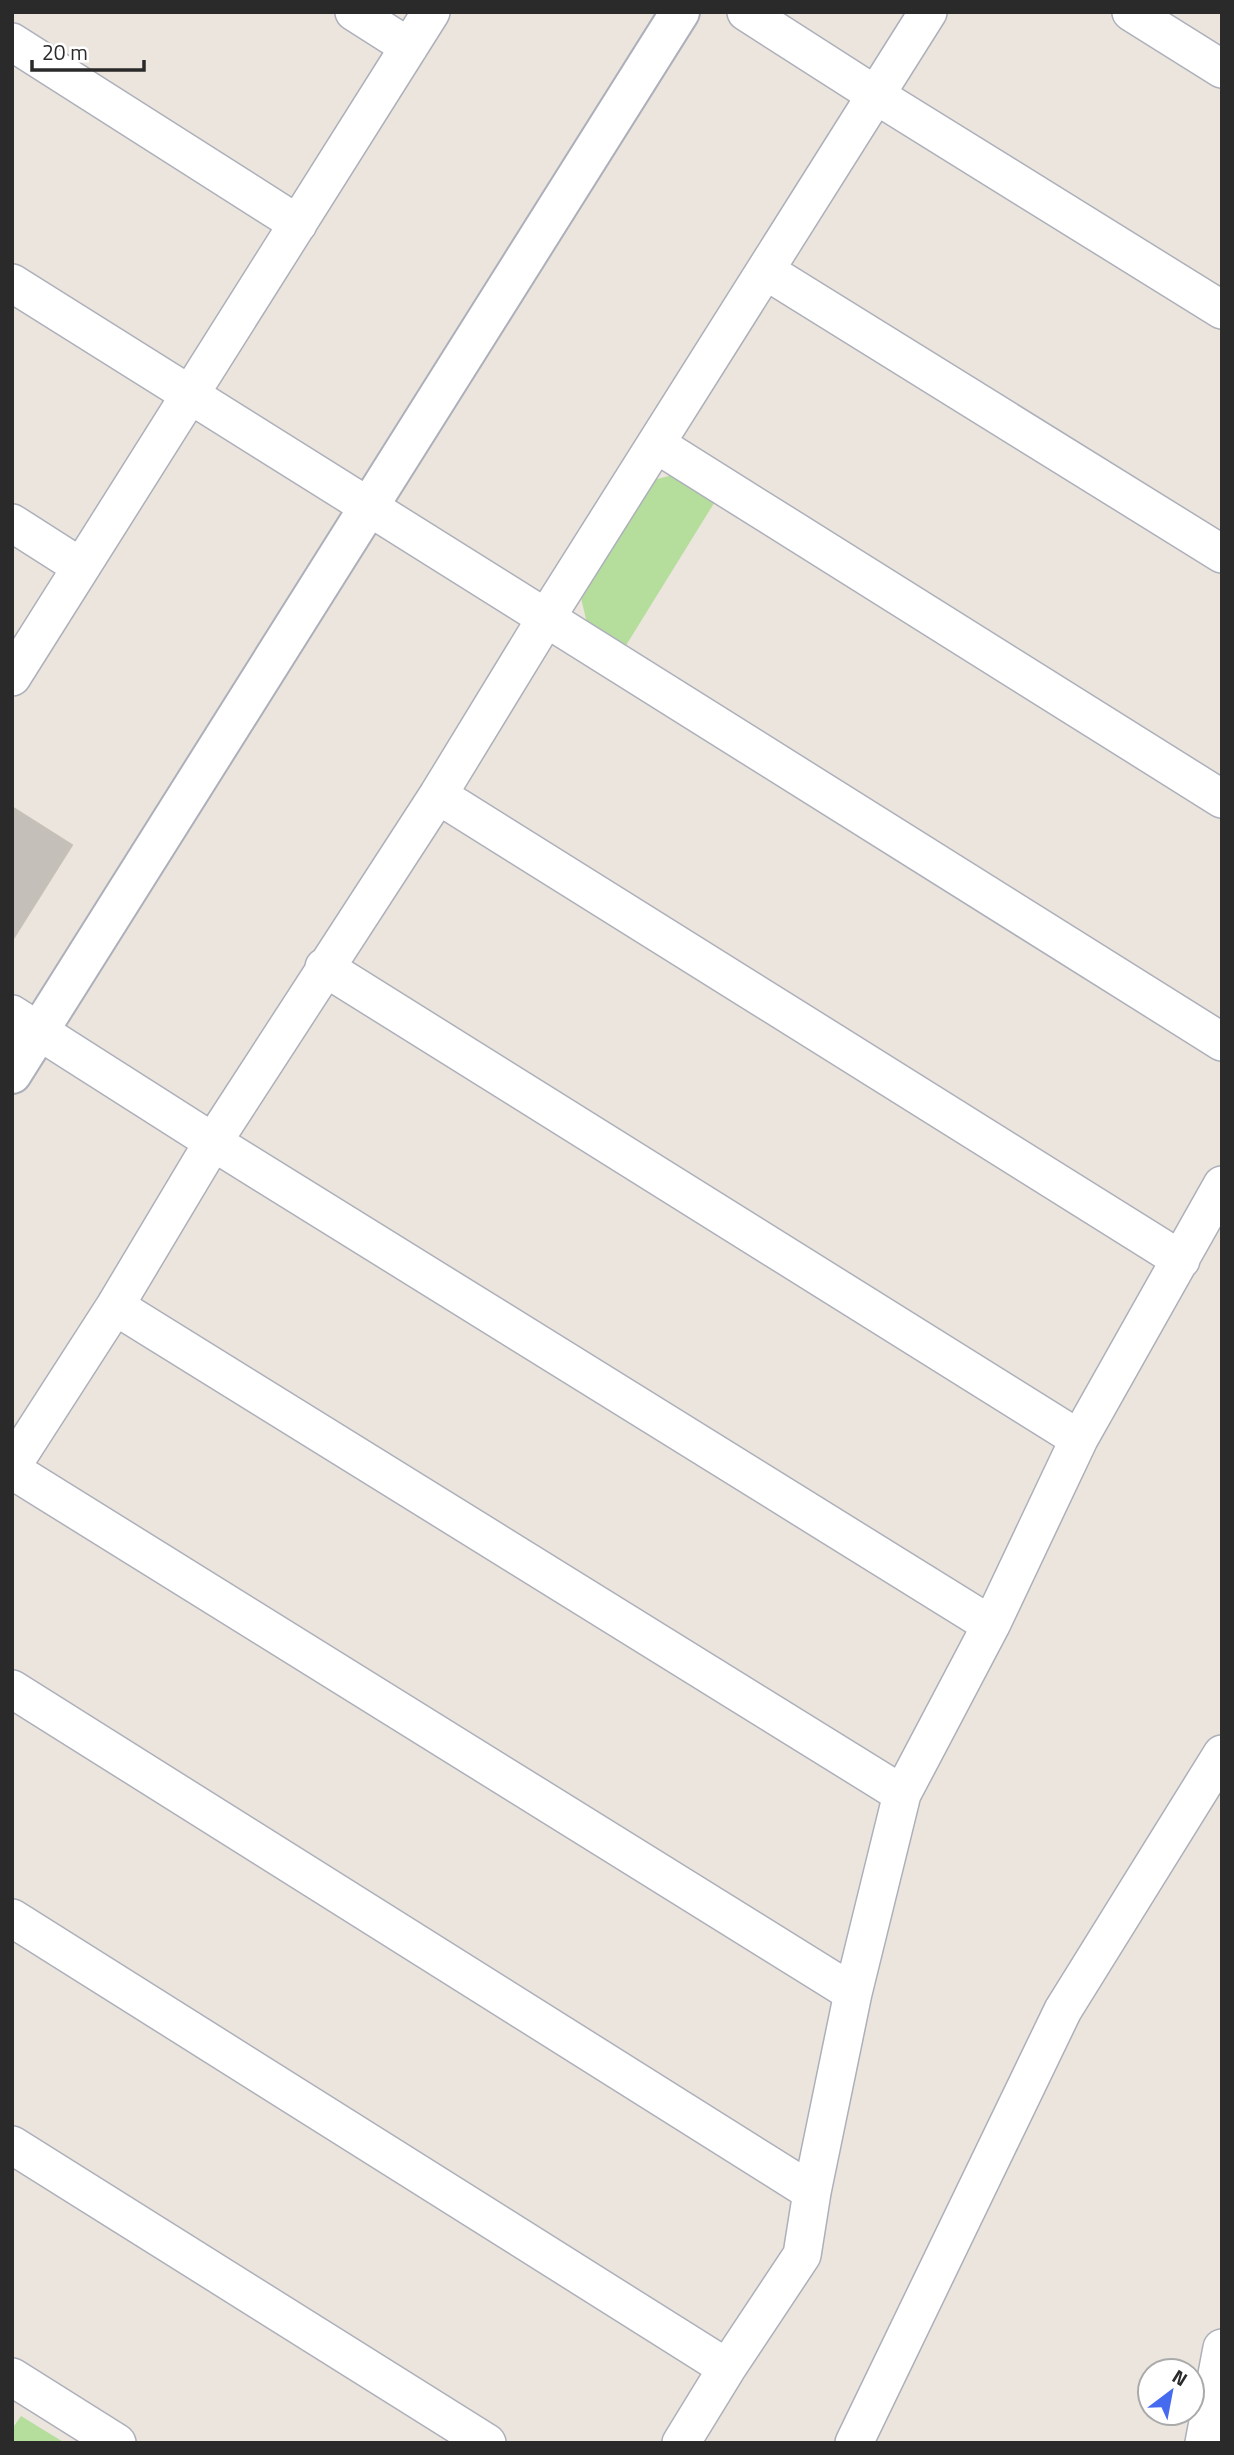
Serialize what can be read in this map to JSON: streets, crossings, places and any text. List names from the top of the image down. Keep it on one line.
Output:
{"scale_bar":"20 m","north":"top right"}
